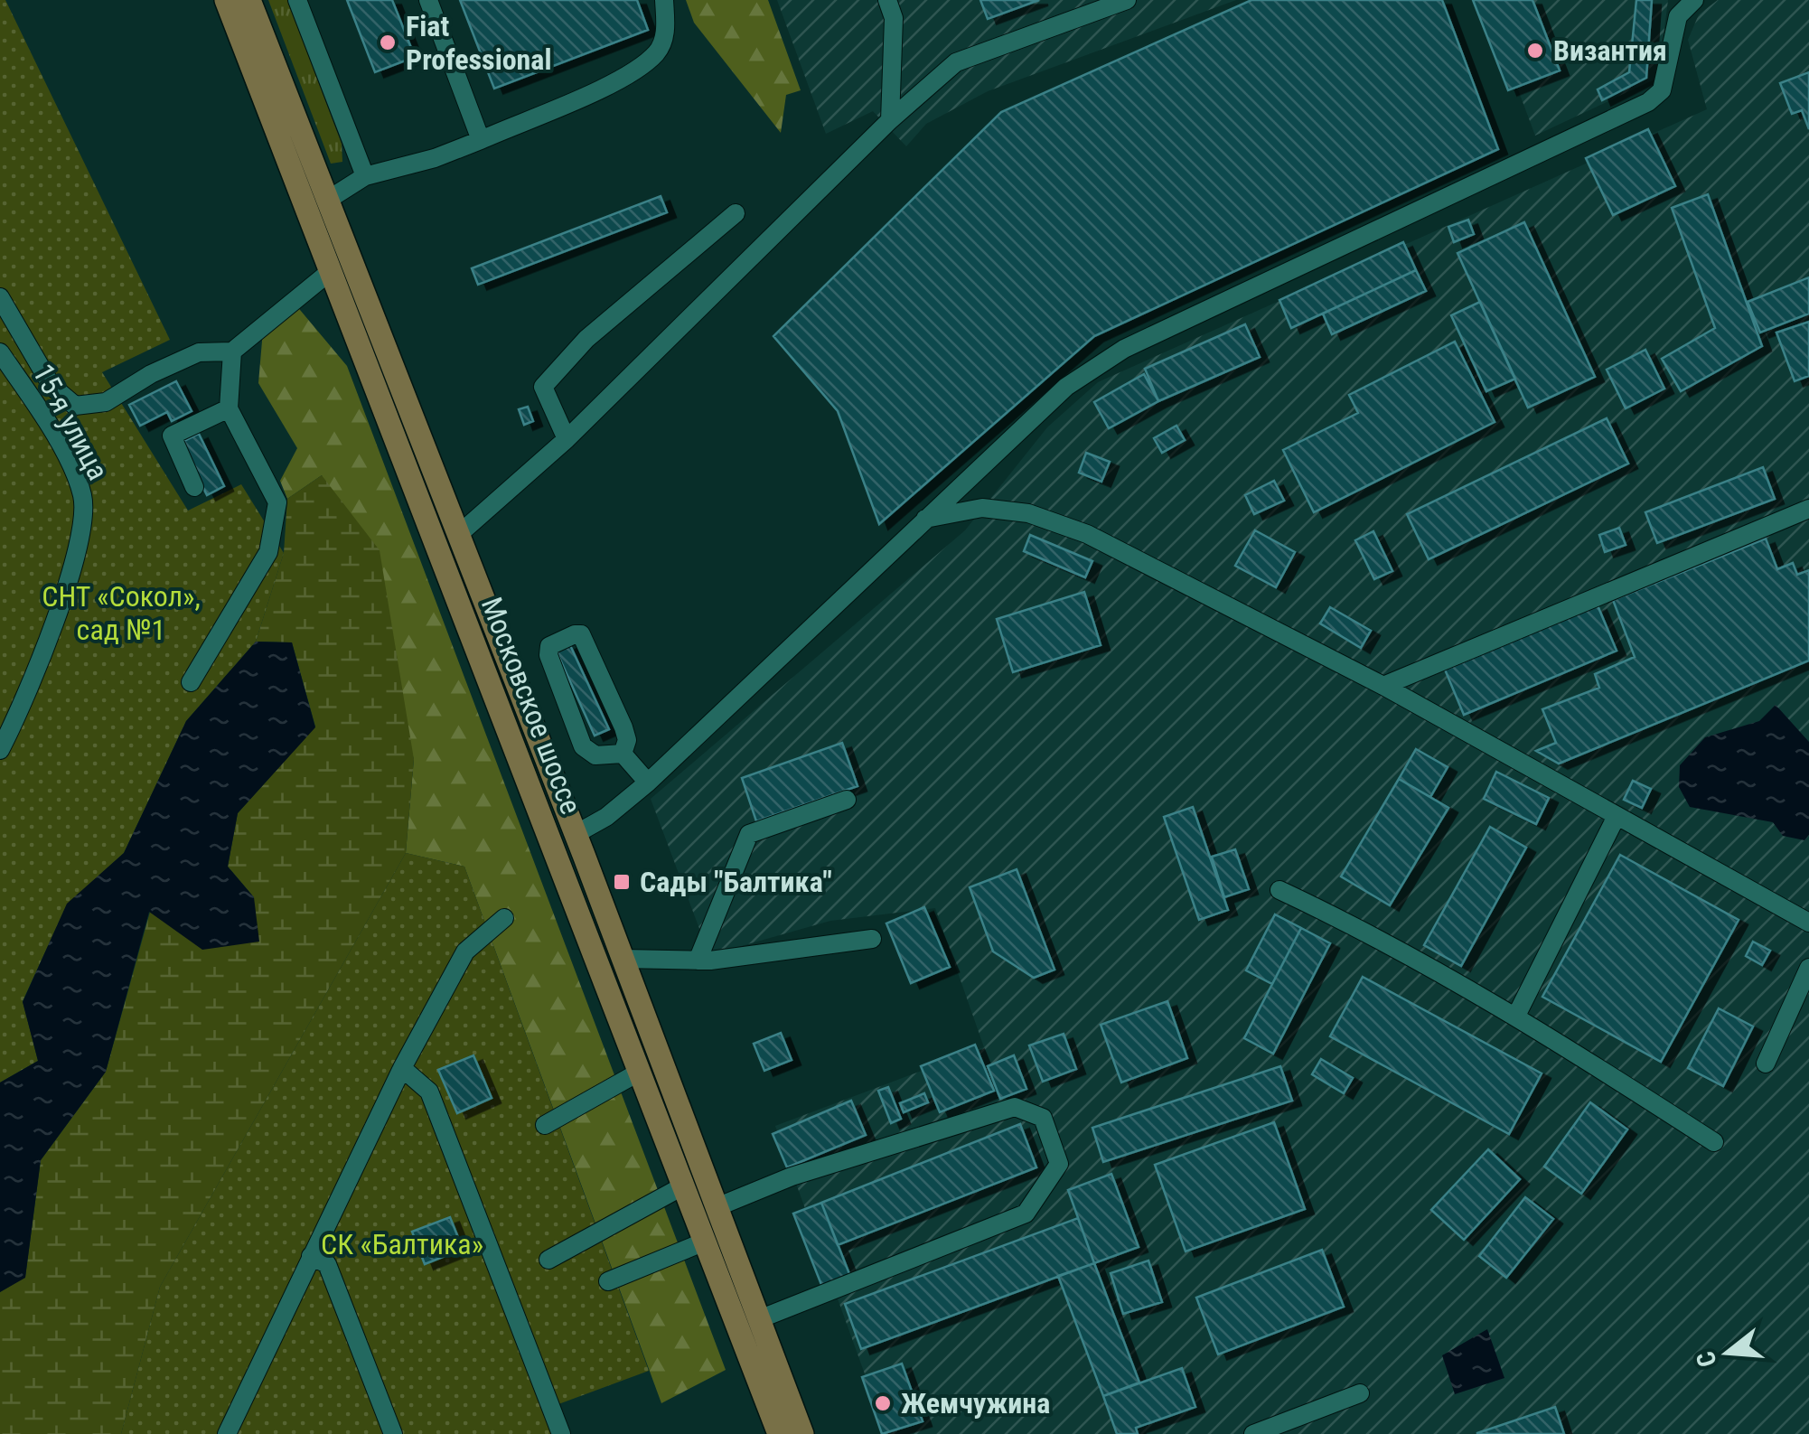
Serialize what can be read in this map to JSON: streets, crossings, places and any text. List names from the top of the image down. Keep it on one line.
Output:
{"streets":{"main road":["Московское шоссе"],"street":["15-я улица"]},"parks":["СНТ «Сокол», сад №1","СК «Балтика»"],"places":{"other":["Fiat Professional","Византия","Жемчужина"],"transit":["Сады \"Балтика\""]},"north":"left"}
